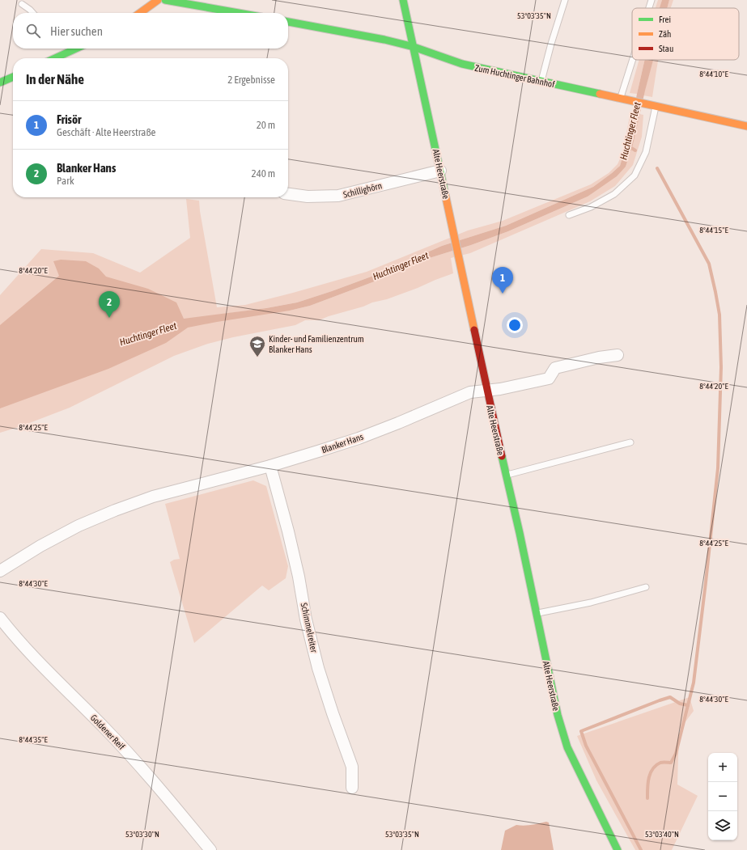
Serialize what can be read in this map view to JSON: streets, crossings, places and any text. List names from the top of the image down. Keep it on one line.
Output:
{"streets":{"street":["Zum Huchtinger Bahnhof","Alte Heerstraße","Schillighörn","Blanker Hans","Schimmelreiter","Goldener Reif"]},"crossings":[["Zum Huchtinger Bahnhof","Alte Heerstraße"],["Alte Heerstraße","Schillighörn"],["Alte Heerstraße","Blanker Hans"],["Blanker Hans","Schimmelreiter"]],"water":["Huchtinger Fleet"],"places":{"school or university":["Kinder- und Familienzentrum Blanker Hans"]},"legend":["Frei","Zäh","Stau"],"page":{"search":"Hier suchen","heading":["In der Nähe","2 Ergebnisse"],"list":[{"mark":"1","name":"Frisör","note":"Geschäft · Alte Heerstraße","value":"20 m"},{"mark":"2","name":"Blanker Hans","note":"Park","value":"240 m"}],"pins":["1","2"],"map_buttons":["+","−"]},"coordinates":["53°03'35\"N","8°44'10\"E","8°44'15\"E","8°44'20\"E","8°44'25\"E","8°44'30\"E","8°44'35\"E","53°03'30\"N","53°03'40\"N"]}
